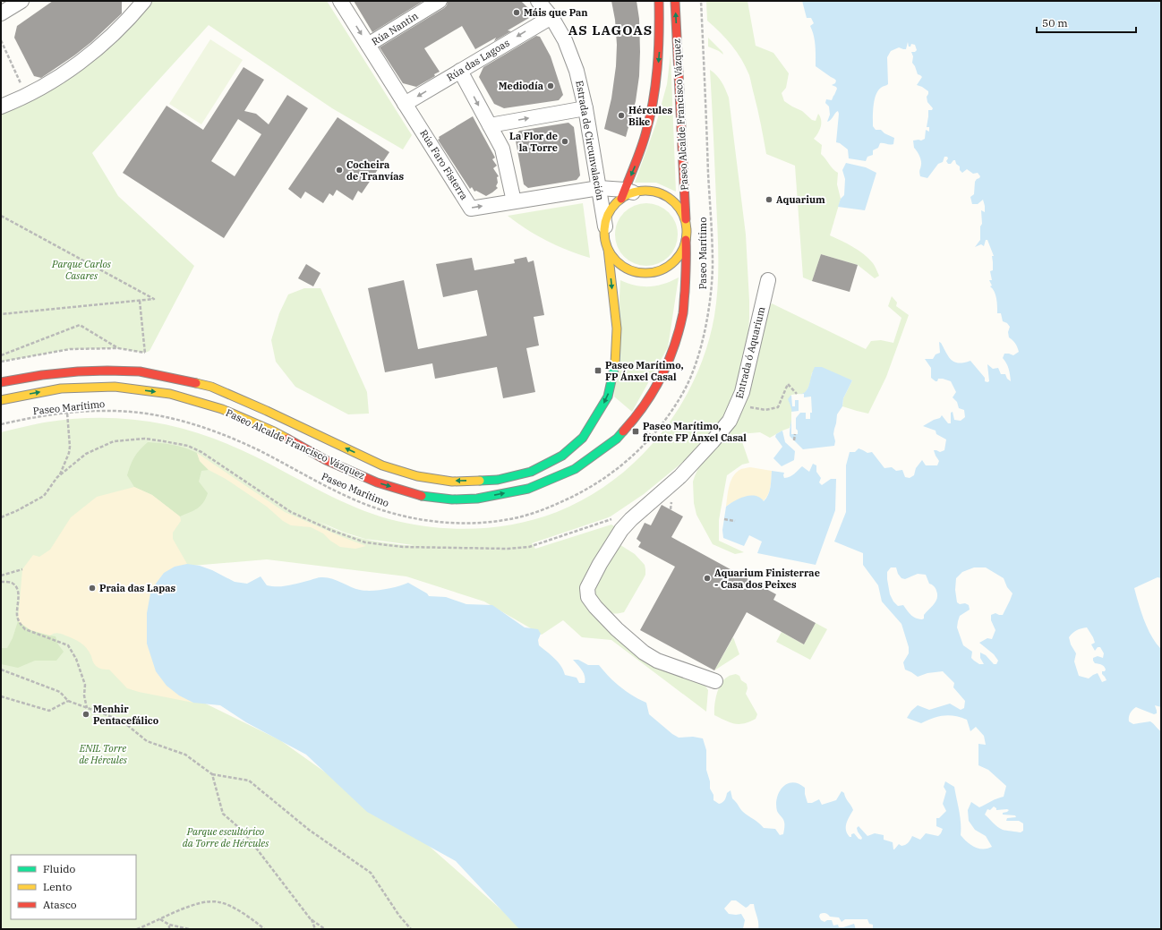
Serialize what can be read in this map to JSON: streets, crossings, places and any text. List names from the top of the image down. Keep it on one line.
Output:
{"streets":{"main road":["Paseo Alcalde Francisco Vázquez"],"street":["Rúa Nantín","Rúa das Lagoas","Estrada de Circunvalación","Rúa Faro Fisterra","Entrada ó Aquarium"],"path":["Paseo Marítimo"]},"crossings":[["Rúa Nantín","Rúa Faro Fisterra"],["Rúa das Lagoas","Estrada de Circunvalación"],["Rúa das Lagoas","Rúa Faro Fisterra"],["Paseo Alcalde Francisco Vázquez","Estrada de Circunvalación"],["Paseo Alcalde Francisco Vázquez","Rúa Faro Fisterra"],["Estrada de Circunvalación","Rúa Faro Fisterra"]],"one_way":["Rúa Faro Fisterra"],"districts":["AS LAGOAS"],"parks":["Parque Carlos Casares","ENIL Torre de Hércules","Parque escultórico da Torre de Hércules"],"places":{"other":["Máis que Pan","Mediodía","Hércules Bike","La Flor de la Torre","Cocheira de Tranvías","Aquarium","Aquarium Finisterrae - Casa dos Peixes","Praia das Lapas","Menhir Pentacefálico"],"transit":["Paseo Marítimo, FP Ánxel Casal","Paseo Marítimo, fronte FP Ánxel Casal"]},"legend":["Fluido","Lento","Atasco"],"scale_bar":"50 m"}
